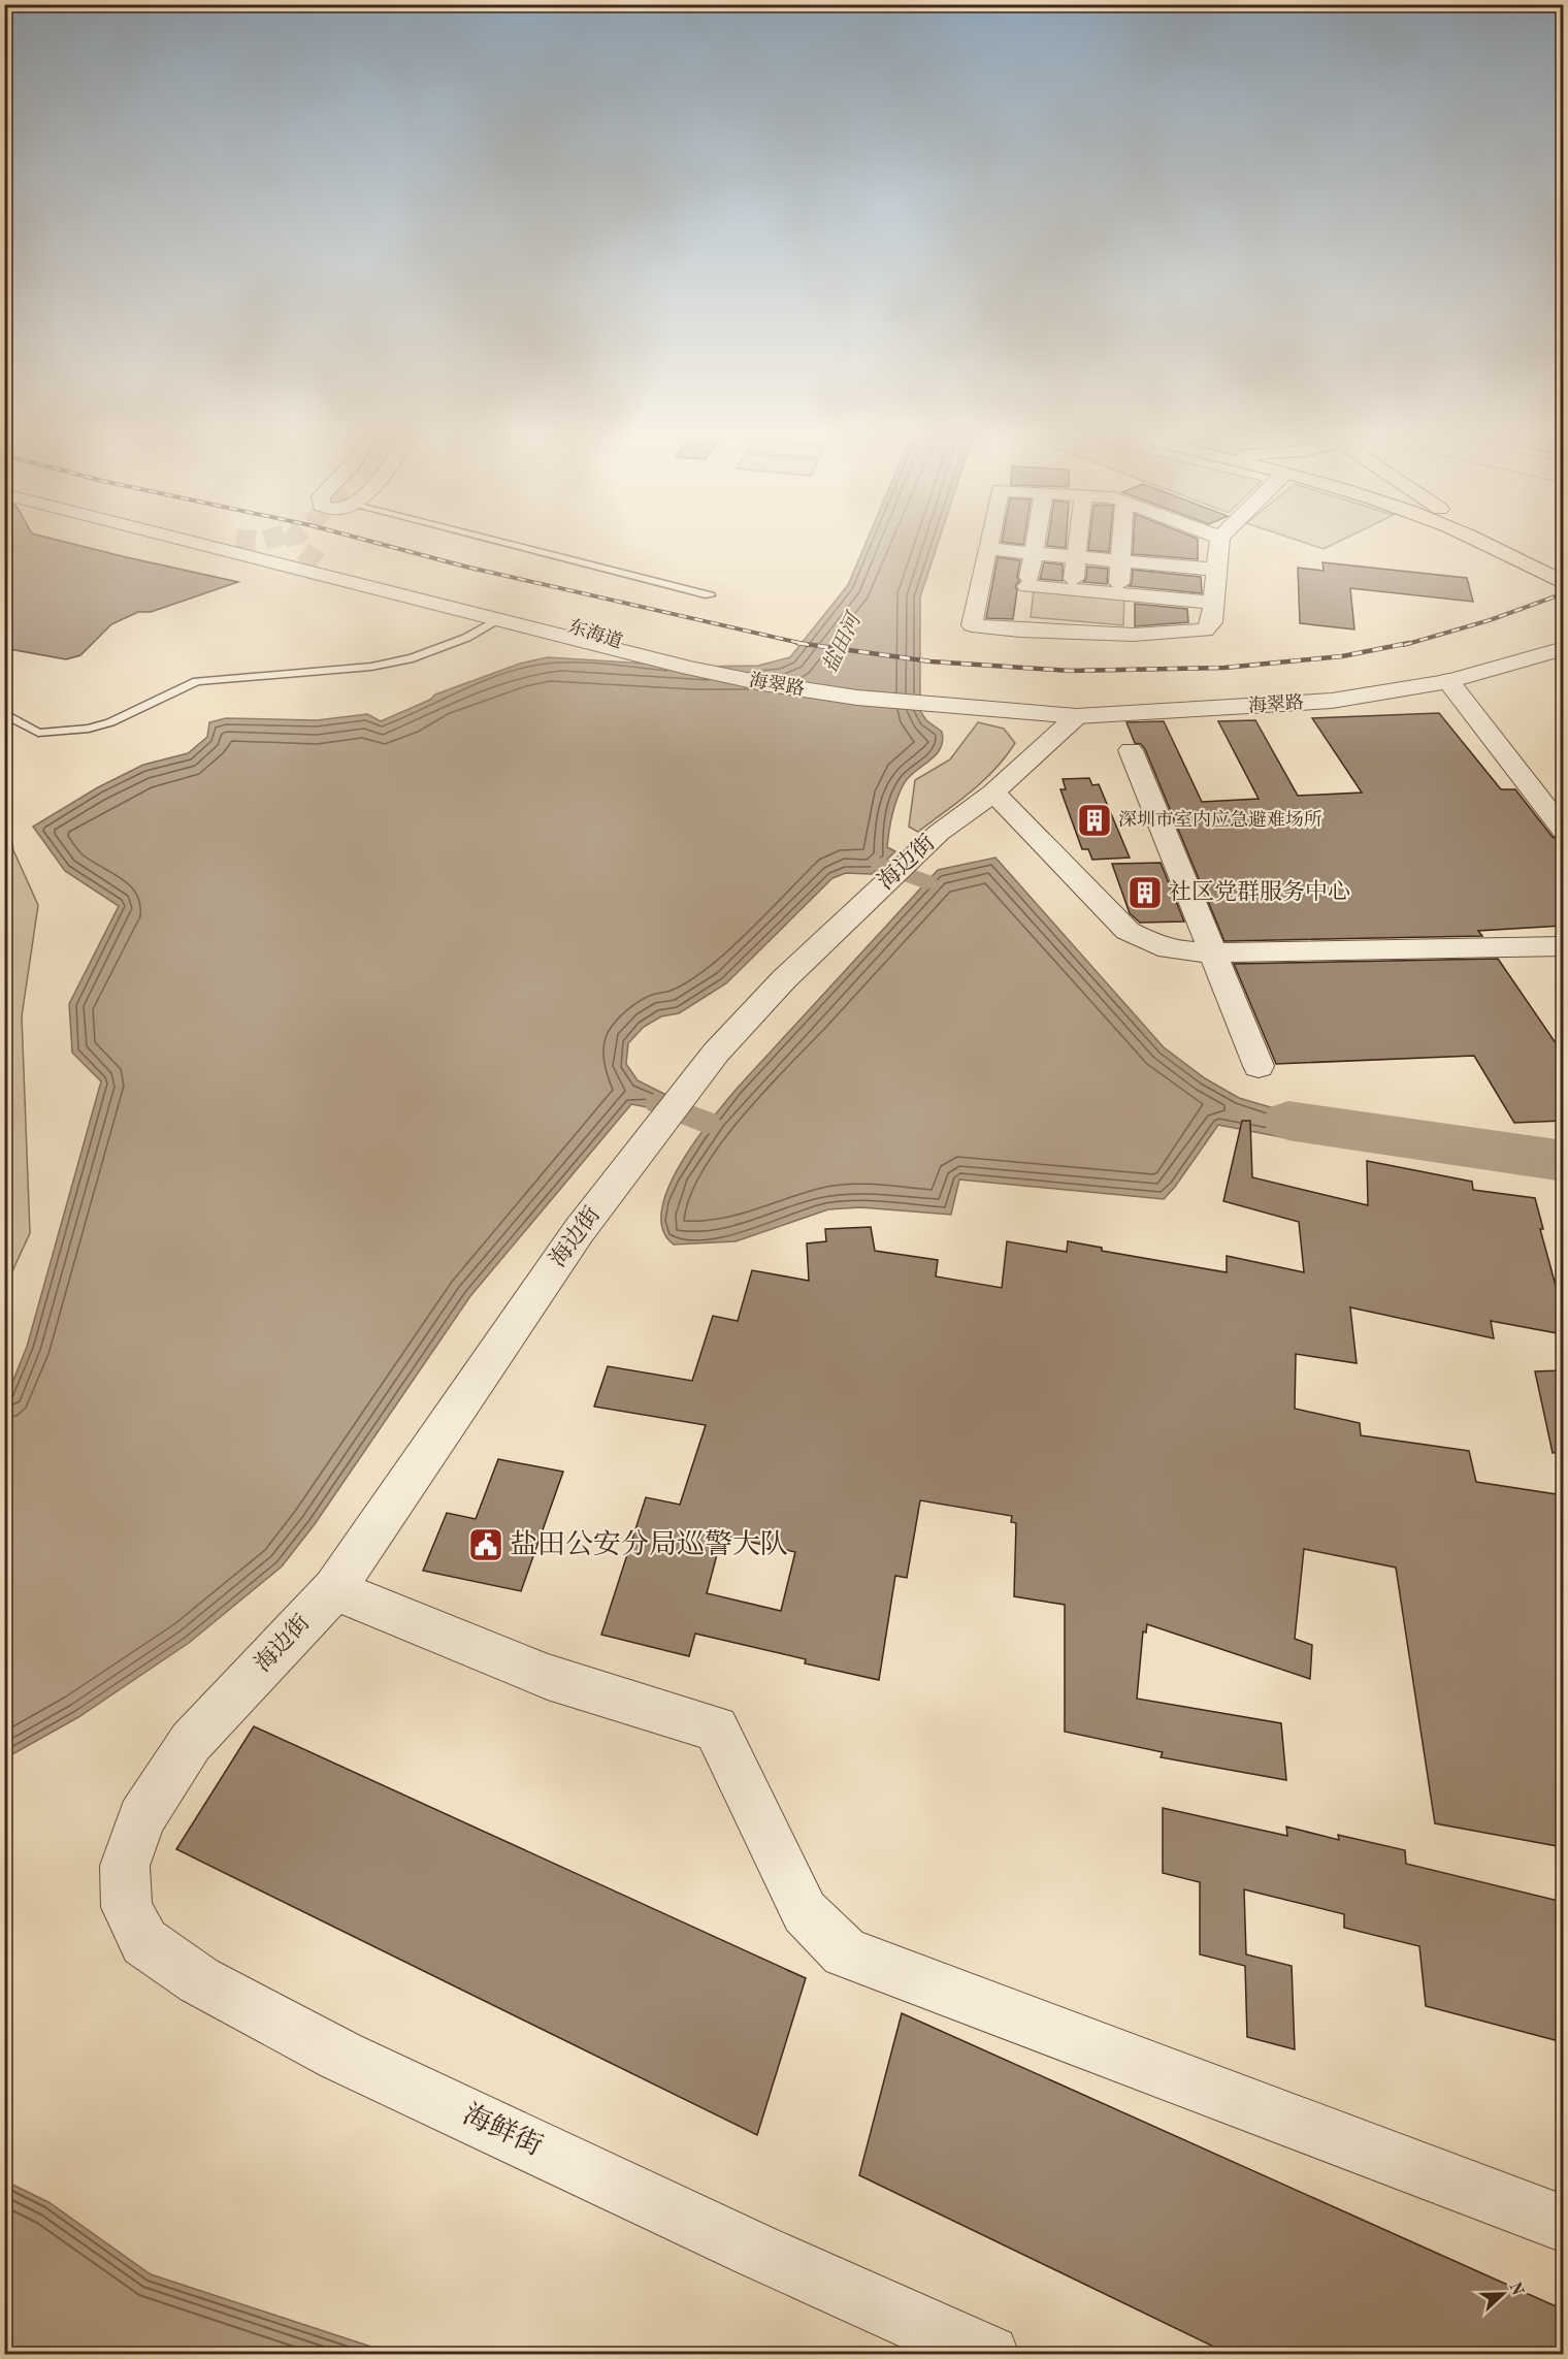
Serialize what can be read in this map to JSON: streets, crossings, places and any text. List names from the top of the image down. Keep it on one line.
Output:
{"streets":{"street":["海翠路","海边街","海鲜街"]},"crossings":[["海翠路","海边街"],["海边街","海鲜街"]],"water":["盐田河"],"places":{"building":["深圳市室内应急避难场所","社区党群服务中心"],"public building":["盐田公安分局巡警大队"]},"north":"right"}
